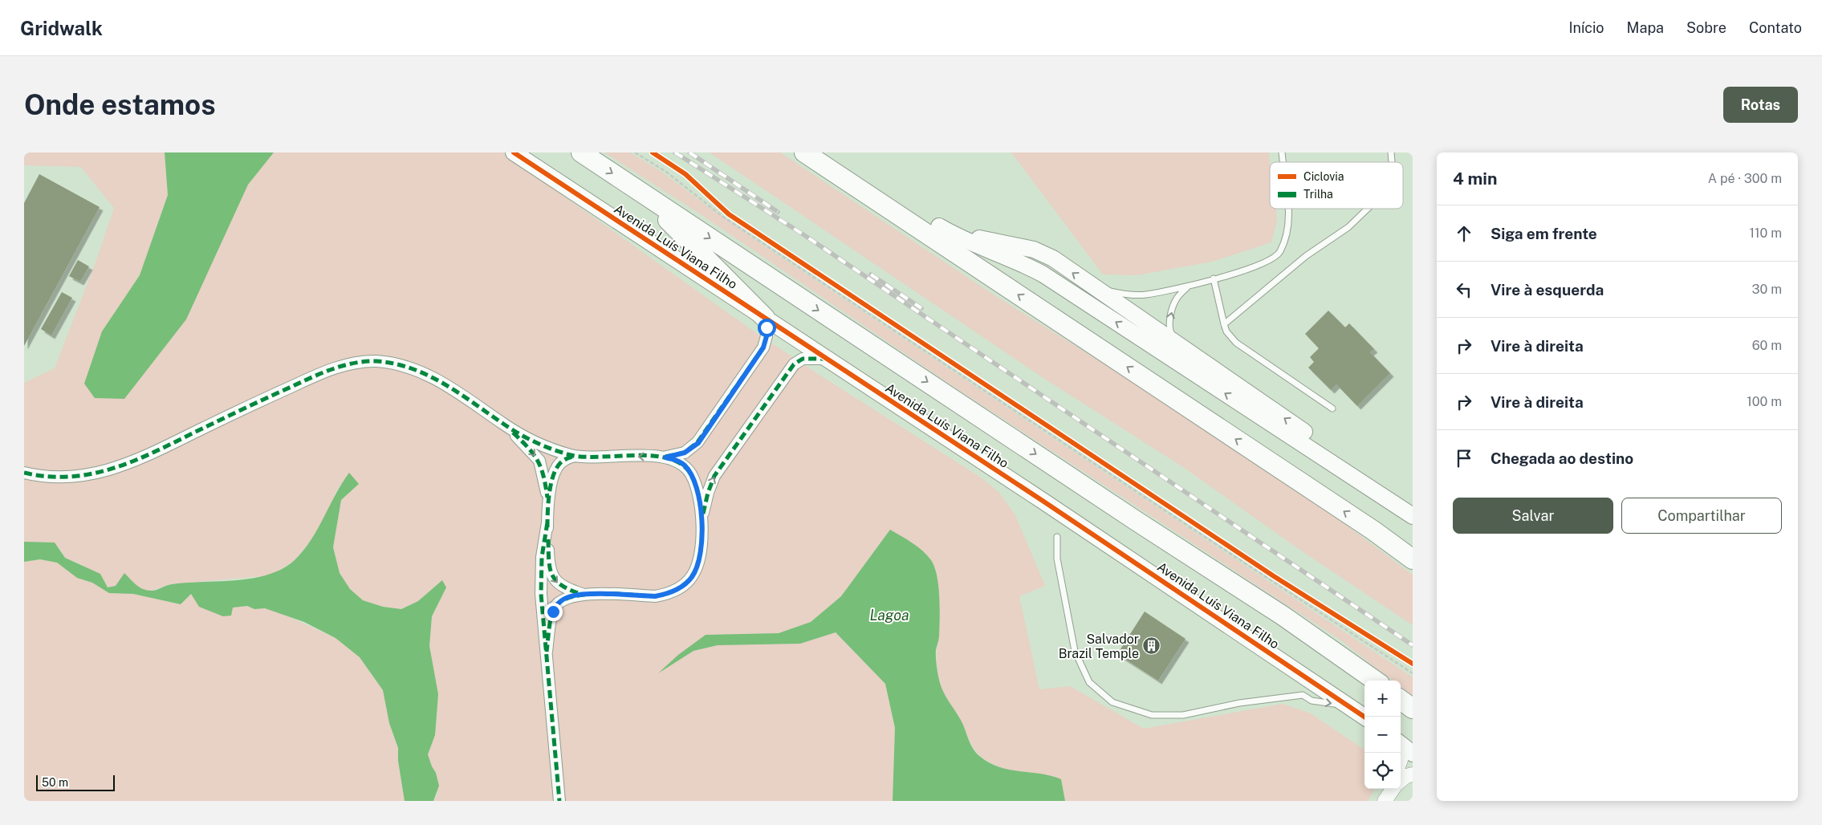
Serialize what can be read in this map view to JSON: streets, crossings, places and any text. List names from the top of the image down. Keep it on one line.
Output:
{"streets":{"highway":["Avenida Luís Viana Filho"]},"water":["Lagoa"],"places":{"building":["Salvador Brazil Temple"]},"legend":["Ciclovia","Trilha"],"scale_bar":"50 m","page":{"header":"Gridwalk","nav":["Início","Mapa","Sobre","Contato"],"buttons":["Rotas",["Salvar","Compartilhar"]],"title":"Onde estamos","heading":["4 min","A pé · 300 m"],"list":[["Siga em frente","110 m"],["Vire à esquerda","30 m"],["Vire à direita","60 m"],["Vire à direita","100 m"],"Chegada ao destino"],"map_buttons":["+","−"],"scale":"50 m"}}
